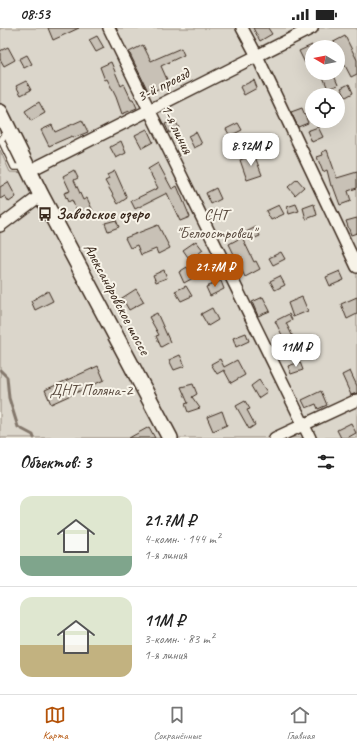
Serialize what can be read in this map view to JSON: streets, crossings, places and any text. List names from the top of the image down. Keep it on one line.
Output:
{"streets":{"street":["3-й проезд","1-я линия","Александровское шоссе"]},"crossings":[["3-й проезд","1-я линия"],["3-й проезд","Александровское шоссе"]],"parks":["СНТ \"Белоостровец\"","ДНТ Поляна-2"],"places":{"bus stop":["Заводское озеро"]},"north":"left","page":{"status":"08:53","price":["8.92M ₽","21.7M ₽","11M ₽"],"heading":"Объектов: 3","list":[{"name":"21.7M ₽","note":"4-комн. · 144 m² · 1-я линия"},{"name":"11M ₽","note":"3-комн. · 83 m² · 1-я линия"}],"tabs":["Карта","Сохранённые","Главная"]}}
